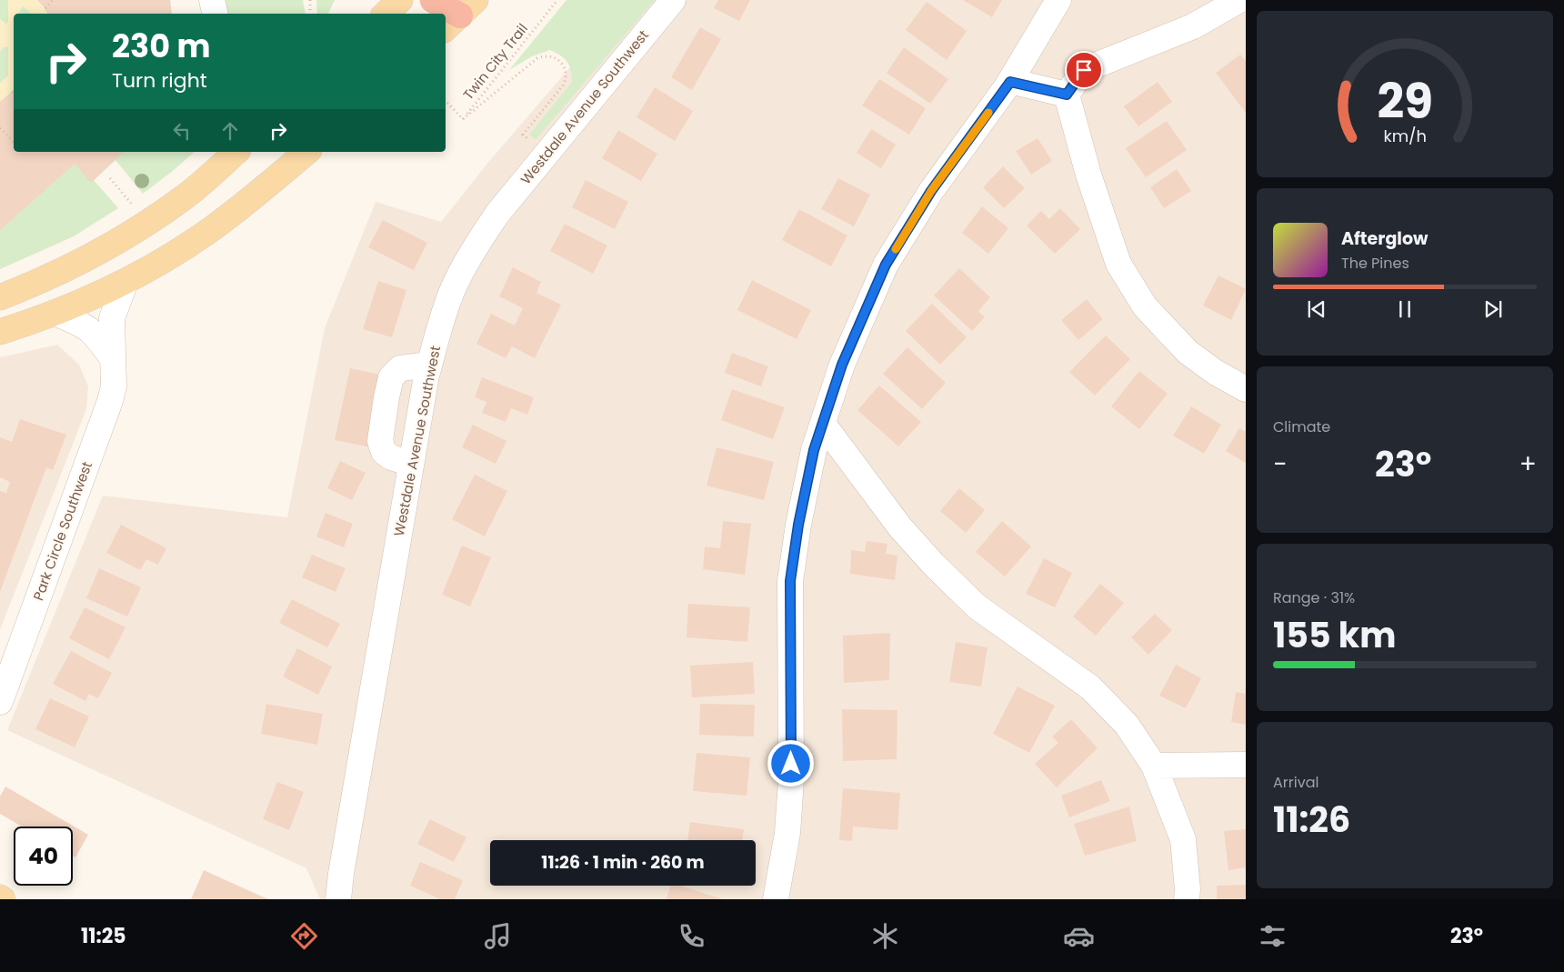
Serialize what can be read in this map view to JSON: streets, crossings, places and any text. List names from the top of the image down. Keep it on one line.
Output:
{"streets":{"street":["Westdale Avenue Southwest","Park Circle Southwest"],"path":["Twin City Trail"]},"page":{"turn":["230 m","Turn right"],"song":["Afterglow","The Pines"],"tile":["Climate",["Range · 31%","155 km"],["Arrival","11:26"]],"heat":["−","23°","+"],"limit":"40","trip":"11:26 · 1 min · 260 m","tabs":["11:25","23°"],"gauge":["29","km/h"]}}
